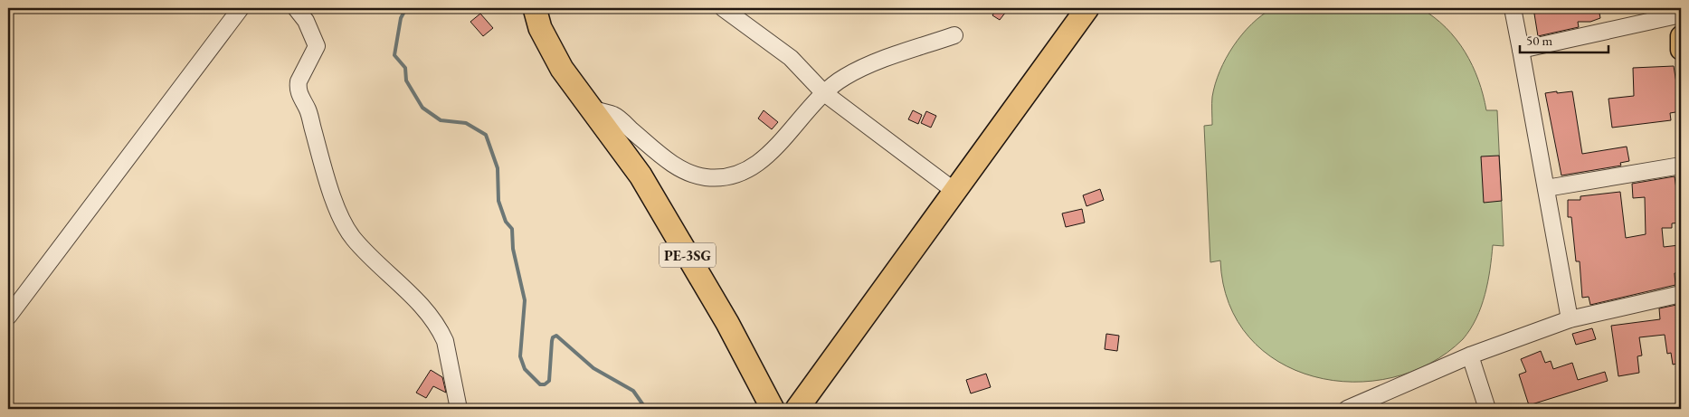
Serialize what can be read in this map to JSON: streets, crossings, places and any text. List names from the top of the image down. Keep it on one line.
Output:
{"streets":{"highway":["PE-3SG"]},"scale_bar":"50 m"}
